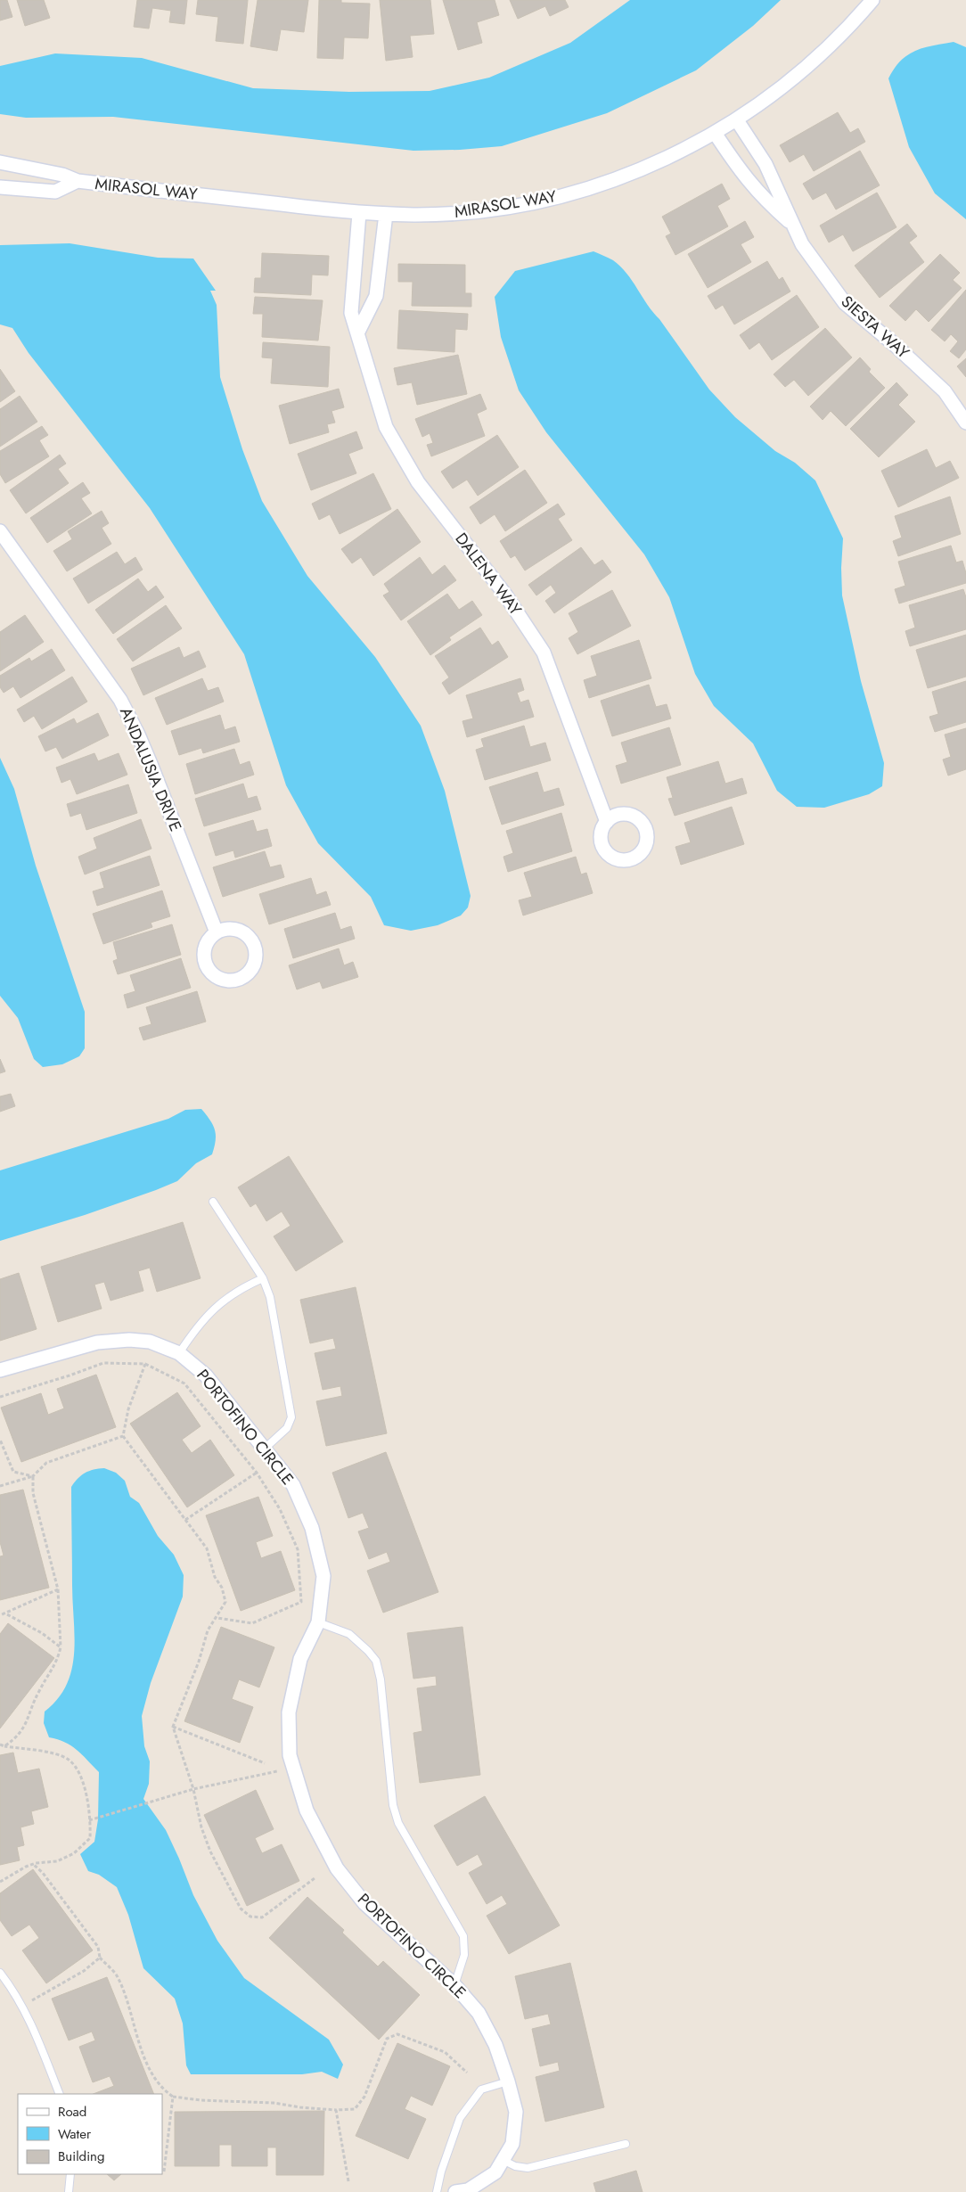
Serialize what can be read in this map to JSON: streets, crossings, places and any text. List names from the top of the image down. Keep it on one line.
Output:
{"streets":{"street":["MIRASOL WAY","SIESTA WAY","DALENA WAY","ANDALUSIA DRIVE","PORTOFINO CIRCLE"]},"crossings":[["MIRASOL WAY","SIESTA WAY"],["MIRASOL WAY","DALENA WAY"]],"legend":["Road","Water","Building"]}
